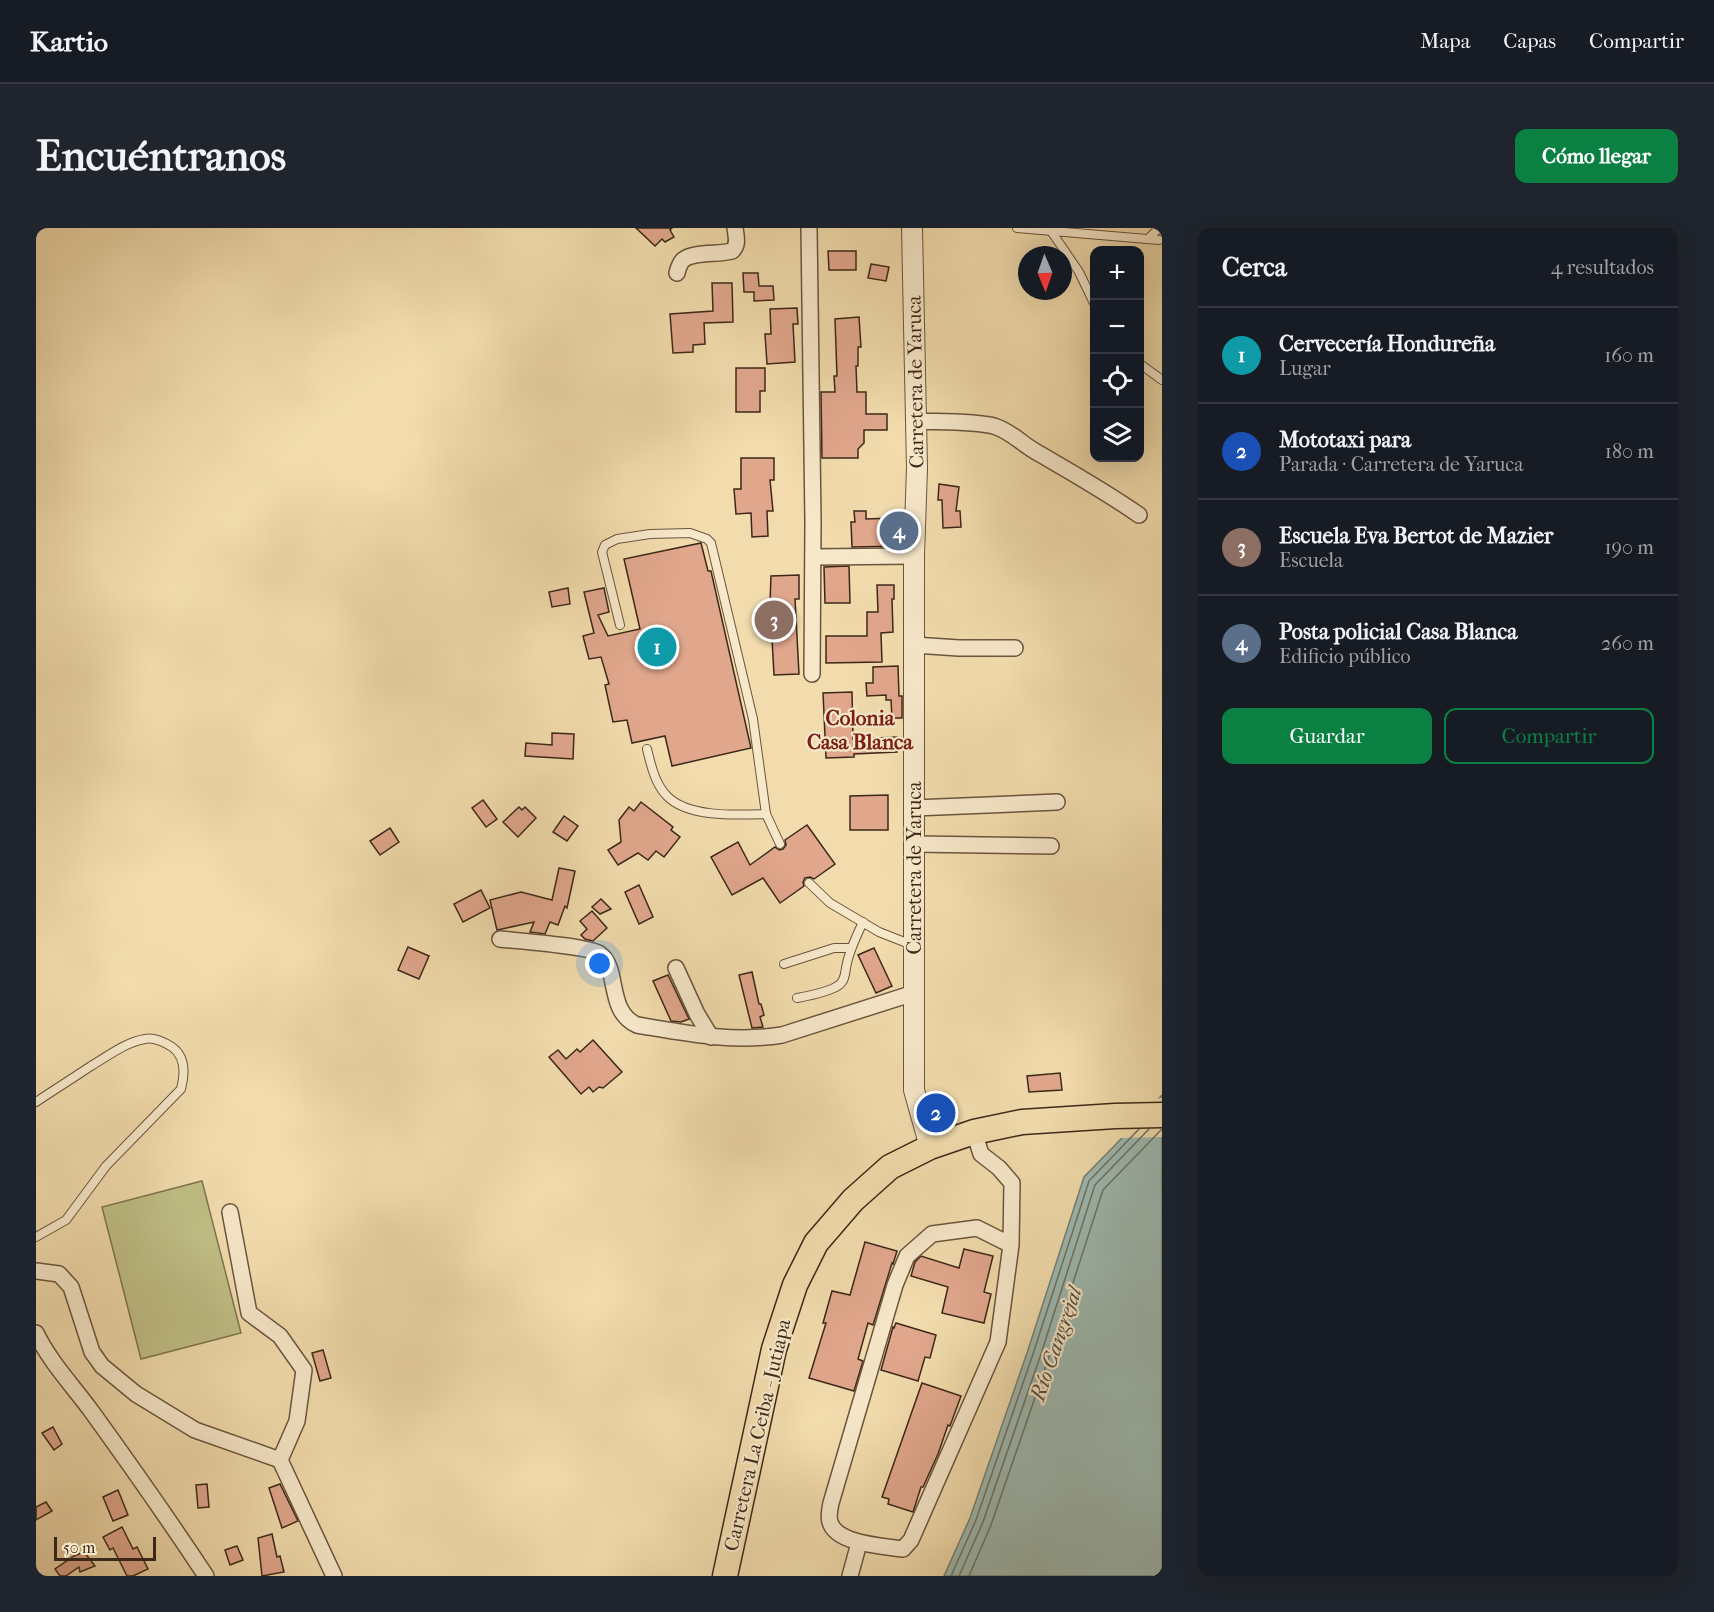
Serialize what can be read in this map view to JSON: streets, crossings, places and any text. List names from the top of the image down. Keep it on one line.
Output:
{"streets":{"main road":["Carretera La Ceiba - Jutiapa"],"street":["Carretera de Yaruca"]},"crossings":[["Carretera de Yaruca","Carretera La Ceiba - Jutiapa"]],"districts":["Colonia Casa Blanca"],"water":["Río Cangrejal"],"scale_bar":"50 m","north":"bottom","page":{"header":"Kartio","nav":["Mapa","Capas","Compartir"],"buttons":["Cómo llegar",["Guardar","Compartir"]],"title":"Encuéntranos","heading":["Cerca","4 resultados"],"map_buttons":["+","−"],"list":[{"mark":"1","name":"Cervecería Hondureña","note":"Lugar","value":"160 m"},{"mark":"2","name":"Mototaxi para","note":"Parada · Carretera de Yaruca","value":"180 m"},{"mark":"3","name":"Escuela Eva Bertot de Mazier","note":"Escuela","value":"190 m"},{"mark":"4","name":"Posta policial Casa Blanca","note":"Edificio público","value":"260 m"}],"pins":["4","3","1","2"],"scale":"50 m"}}
